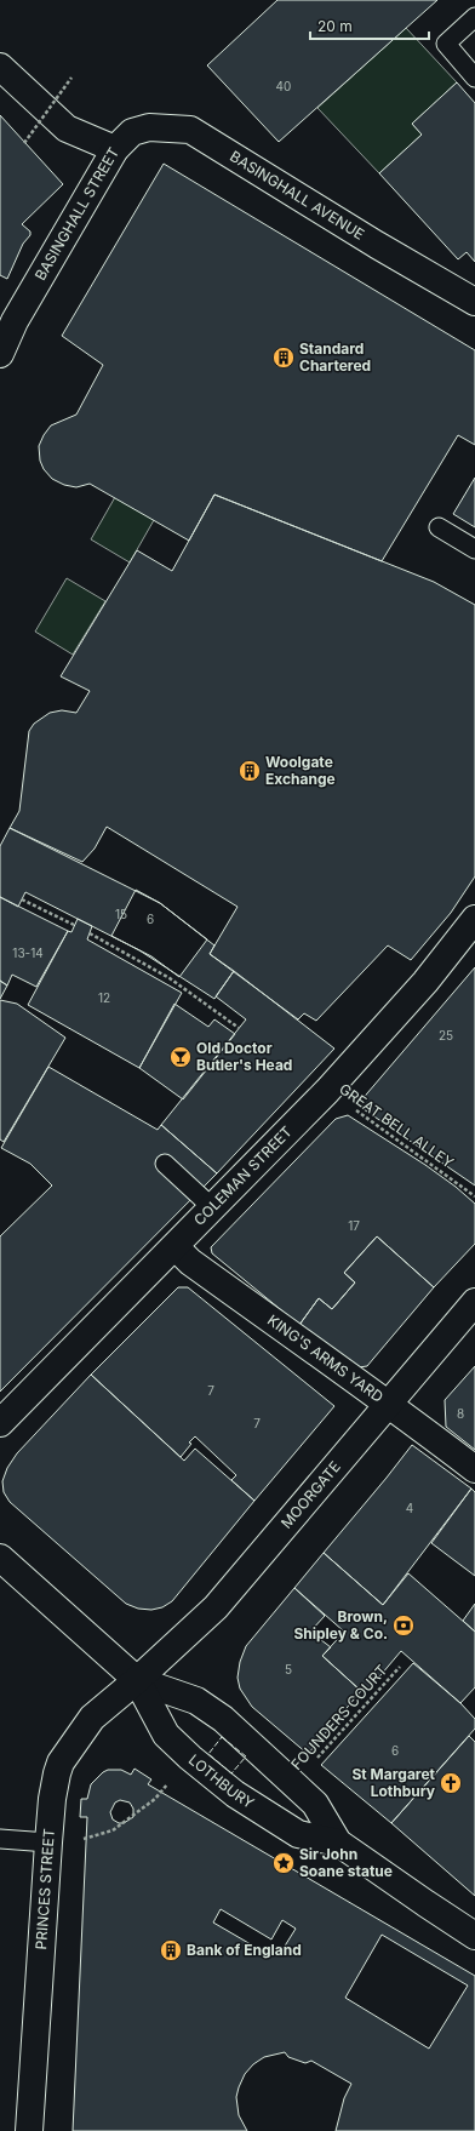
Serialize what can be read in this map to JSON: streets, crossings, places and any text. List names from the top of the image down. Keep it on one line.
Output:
{"streets":{"street":["BASINGHALL AVENUE","BASINGHALL STREET","COLEMAN STREET","KING'S ARMS YARD","MOORGATE","LOTHBURY","PRINCES STREET"],"path":["GREAT BELL ALLEY","FOUNDERS COURT"]},"crossings":[["BASINGHALL AVENUE","BASINGHALL STREET"],["GREAT BELL ALLEY","COLEMAN STREET"],["COLEMAN STREET","KING'S ARMS YARD"],["KING'S ARMS YARD","MOORGATE"],["MOORGATE","LOTHBURY"],["MOORGATE","PRINCES STREET"],["FOUNDERS COURT","LOTHBURY"],["LOTHBURY","PRINCES STREET"]],"places":{"building":["Standard Chartered","Woolgate Exchange","Bank of England"],"bar":["Old Doctor Butler's Head"],"bank":["Brown, Shipley & Co."],"church":["St Margaret Lothbury"],"place":["Sir John Soane statue"]},"house_numbers":["40","15","6","13-14","12","25","17","7","8","7","4","5","6"],"scale_bar":"20 m"}
